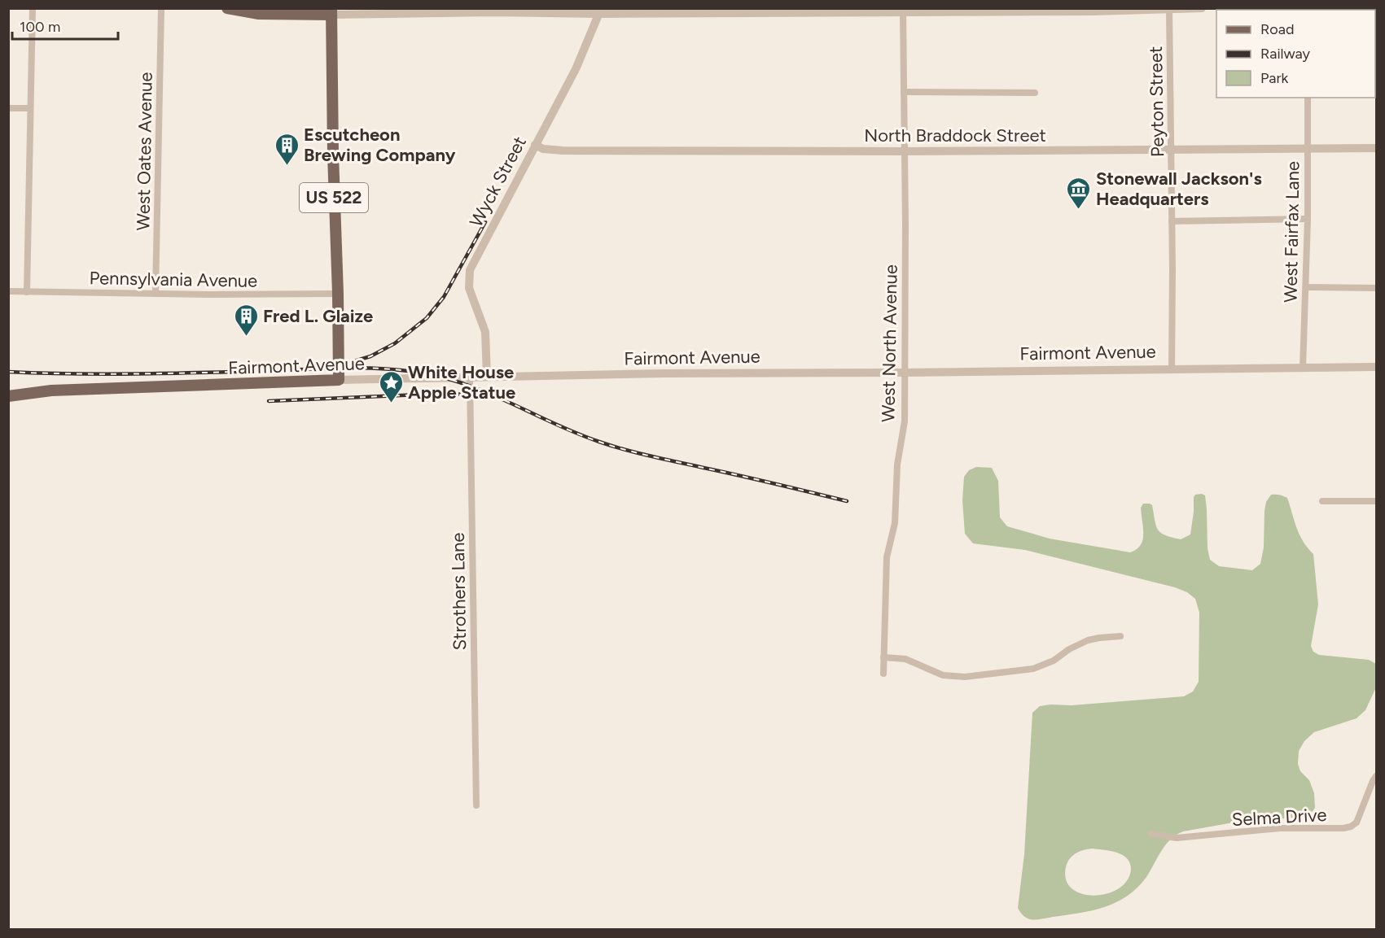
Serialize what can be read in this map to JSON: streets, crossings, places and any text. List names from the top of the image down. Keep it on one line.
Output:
{"streets":{"main road":["US 522","Fairmont Avenue"],"street":["Peyton Street","North Braddock Street","West Oates Avenue","Wyck Street","West Fairfax Lane","Pennsylvania Avenue","West North Avenue","Strothers Lane","Selma Drive"]},"crossings":[["Peyton Street","North Braddock Street"],["Peyton Street","Fairmont Avenue"],["North Braddock Street","Wyck Street"],["North Braddock Street","West Fairfax Lane"],["North Braddock Street","West North Avenue"],["West Oates Avenue","Pennsylvania Avenue"],["Wyck Street","Fairmont Avenue"],["US 522","Pennsylvania Avenue"],["US 522","Fairmont Avenue"],["West Fairfax Lane","Fairmont Avenue"],["West North Avenue","Fairmont Avenue"],["Fairmont Avenue","Strothers Lane"]],"places":{"building":["Escutcheon Brewing Company","Fred L. Glaize"],"museum":["Stonewall Jackson's Headquarters"],"place":["White House Apple Statue"]},"legend":["Road","Railway","Park"],"scale_bar":"100 m"}
